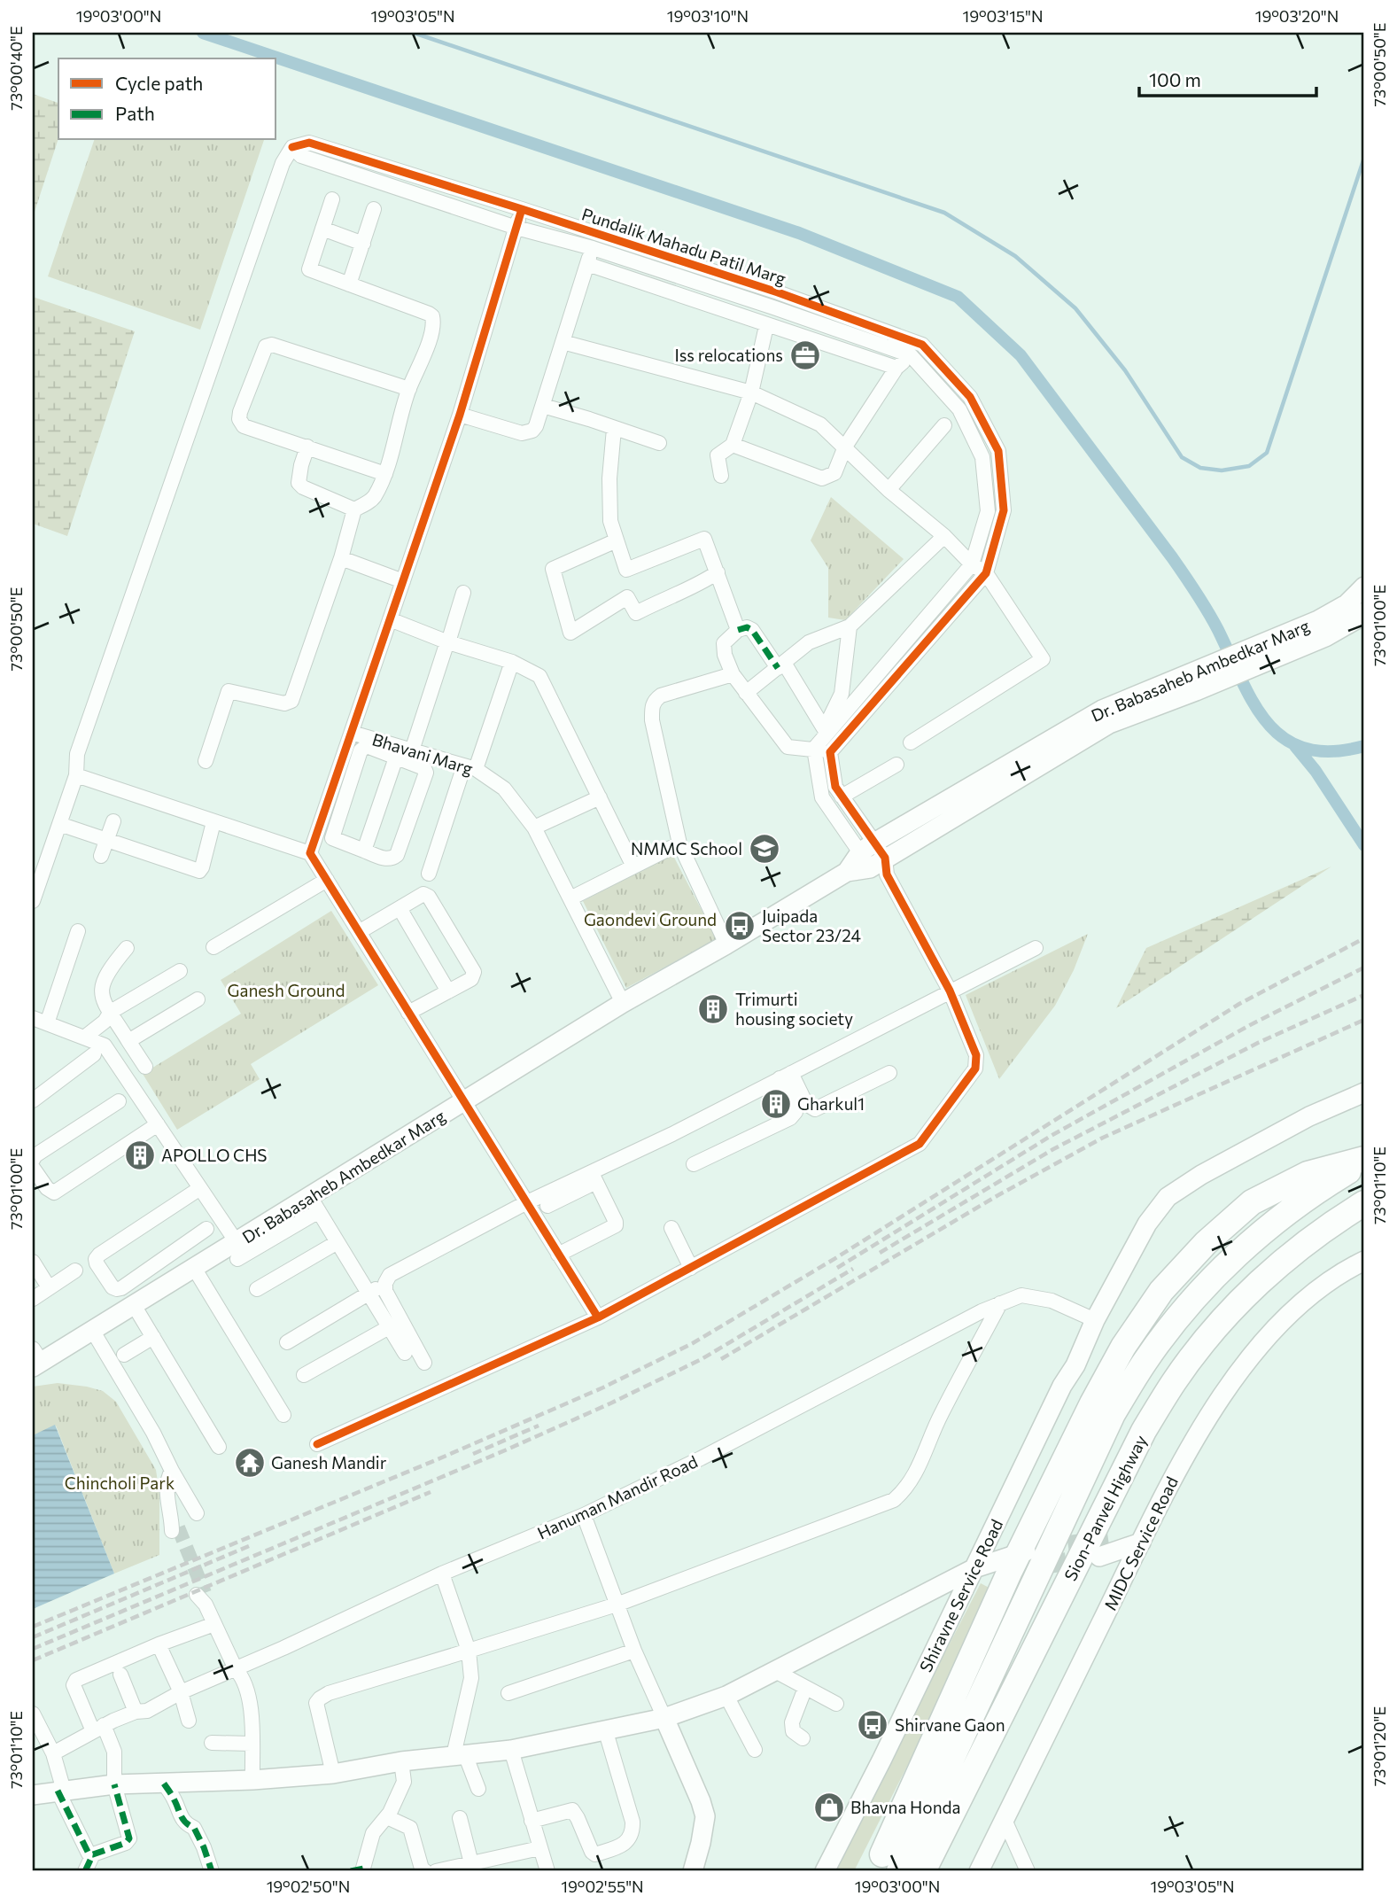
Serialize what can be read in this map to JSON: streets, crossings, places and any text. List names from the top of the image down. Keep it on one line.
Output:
{"streets":{"highway":["Sion-Panvel Highway"],"street":["Pundalik Mahadu Patil Marg","Dr. Babasaheb Ambedkar Marg","Bhavani Marg","Hanuman Mandir Road","MIDC Service Road","Shiravne Service Road"]},"crossings":[["Dr. Babasaheb Ambedkar Marg","Bhavani Marg"],["Hanuman Mandir Road","Shiravne Service Road"]],"parks":["Gaondevi Ground","Ganesh Ground","Chincholi Park"],"places":{"office":["Iss relocations"],"school or university":["NMMC School"],"bus stop":["Juipada Sector 23/24","Shirvane Gaon"],"building":["Trimurti housing society","Gharkul1","APOLLO CHS"],"temple":["Ganesh Mandir"],"shop":["Bhavna Honda"]},"legend":["Cycle path","Path"],"scale_bar":"100 m","coordinates":["19°03'00\"N","19°03'05\"N","19°03'10\"N","19°03'15\"N","19°03'20\"N","73°00'50\"E","73°00'40\"E","73°01'00\"E","73°01'10\"E","73°01'20\"E","19°02'50\"N","19°02'55\"N"]}
